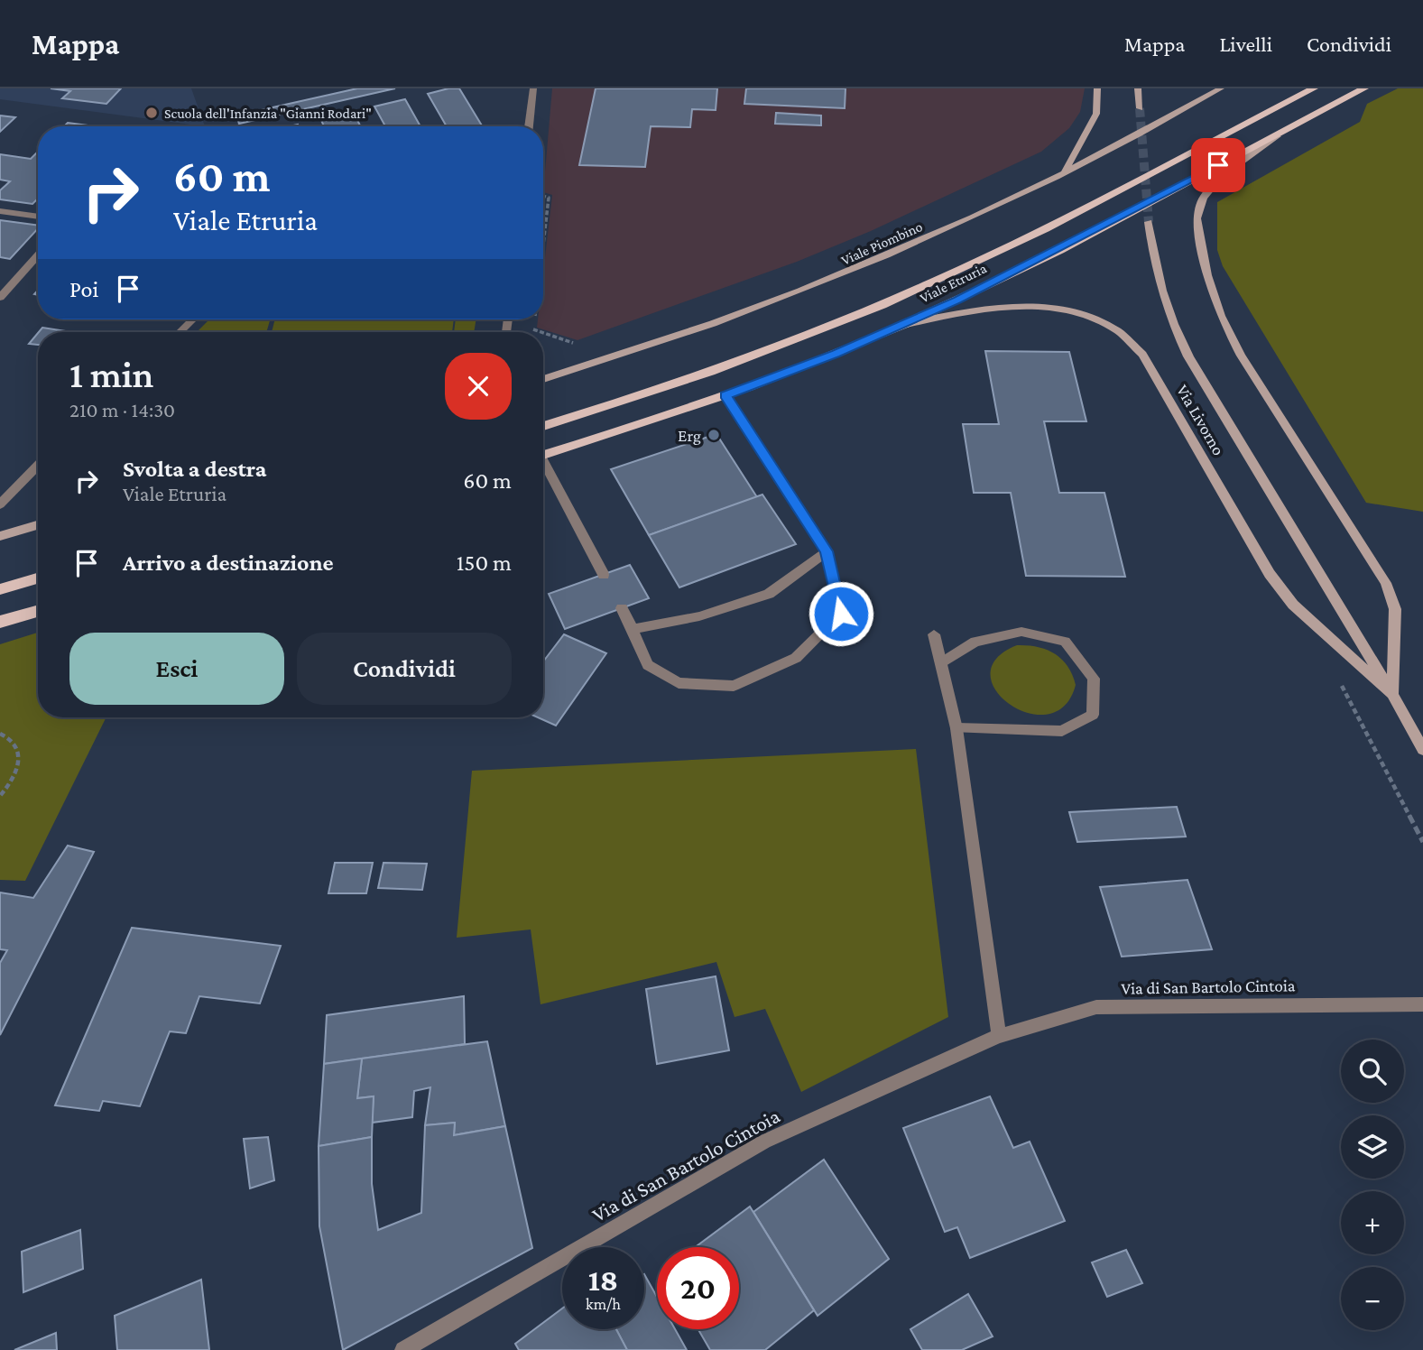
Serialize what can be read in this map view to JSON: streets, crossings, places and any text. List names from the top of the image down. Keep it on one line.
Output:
{"streets":{"main road":["Viale Etruria"],"street":["Viale Piombino","Via Livorno","Via di San Bartolo Cintoia"]},"crossings":[["Viale Etruria","Via Livorno"]],"places":["Scuola dell'Infanzia \"Gianni Rodari\"","Erg"],"page":{"header":"Mappa","nav":["Mappa","Livelli","Condividi"],"turn":["60 m","Viale Etruria"],"then":"Poi","heading":["1 min","210 m · 14:30"],"list":[{"name":"Svolta a destra","note":"Viale Etruria","value":"60 m"},{"name":"Arrivo a destinazione","value":"150 m"}],"buttons":["Esci","Condividi"],"map_buttons":["+","−"],"speed":"18 km/h","limit":"20"}}
